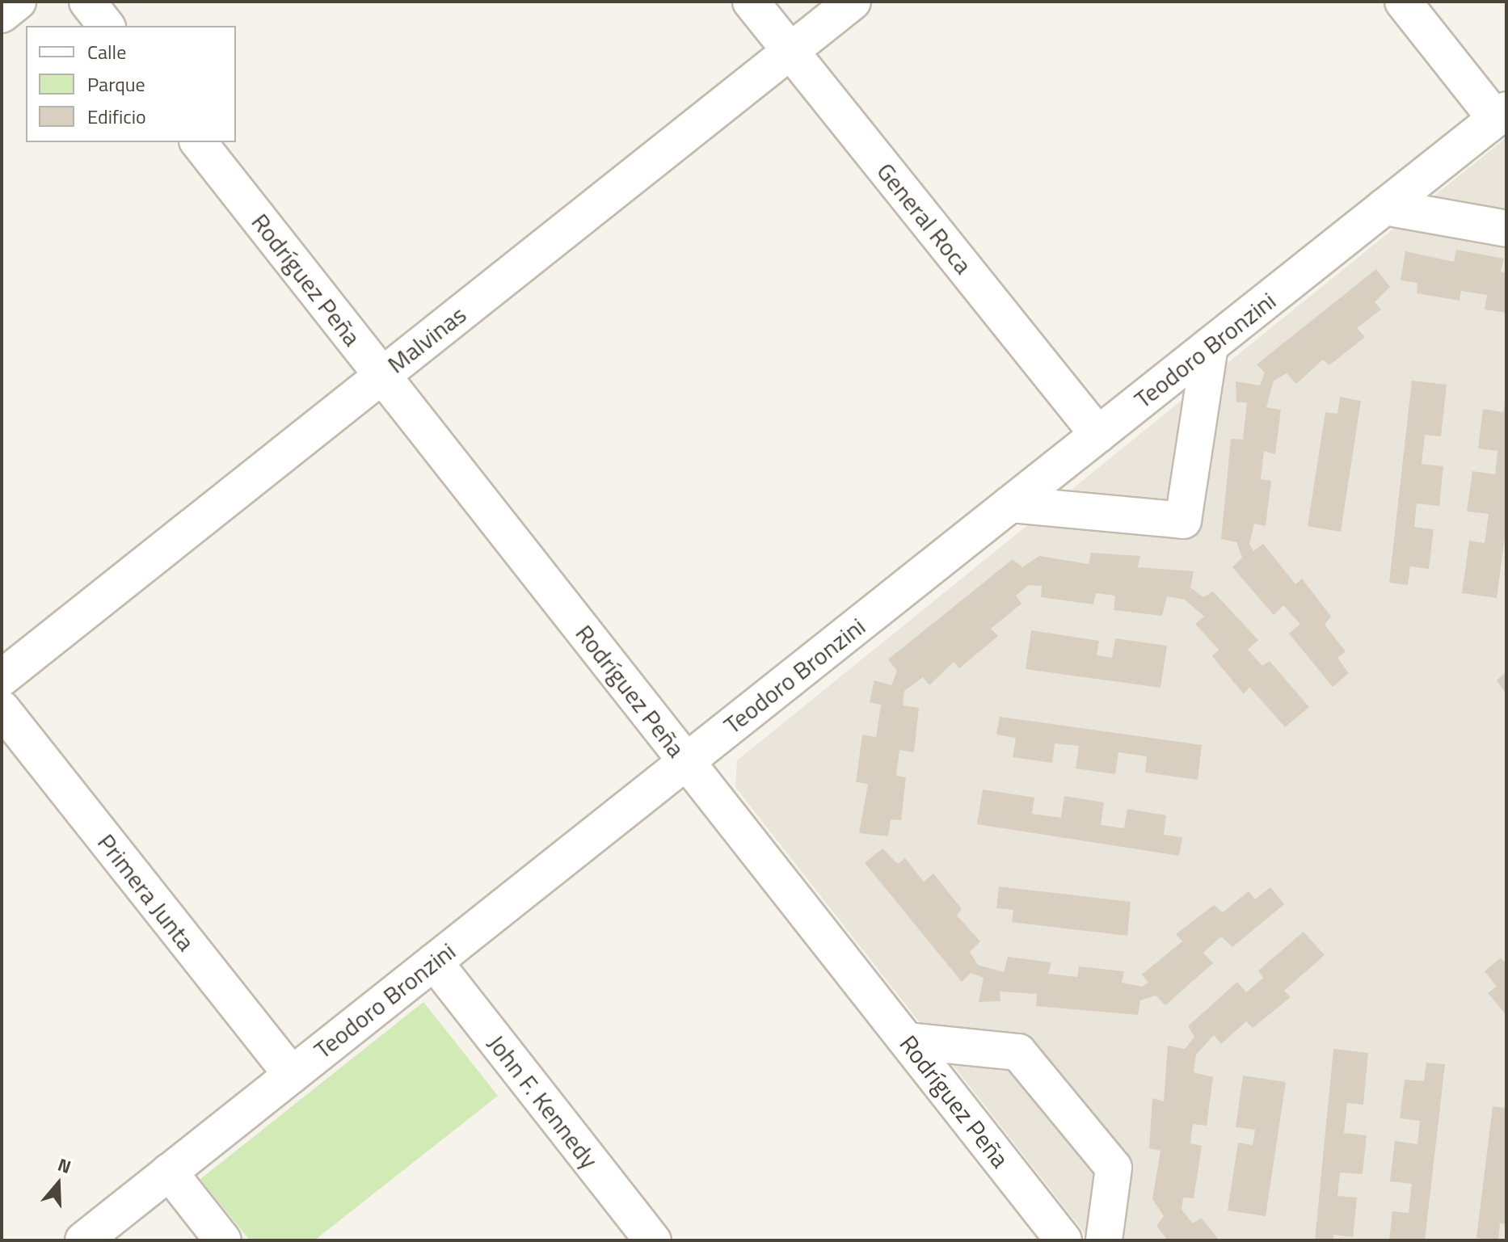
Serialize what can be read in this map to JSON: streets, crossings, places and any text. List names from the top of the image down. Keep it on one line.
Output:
{"streets":{"street":["General Roca","Rodríguez Peña","Malvinas","Teodoro Bronzini","Primera Junta","John F. Kennedy"]},"crossings":[["General Roca","Malvinas"],["General Roca","Teodoro Bronzini"],["Rodríguez Peña","Malvinas"],["Rodríguez Peña","Teodoro Bronzini"],["Teodoro Bronzini","Primera Junta"],["Teodoro Bronzini","John F. Kennedy"]],"legend":["Calle","Parque","Edificio"],"north":"top"}
